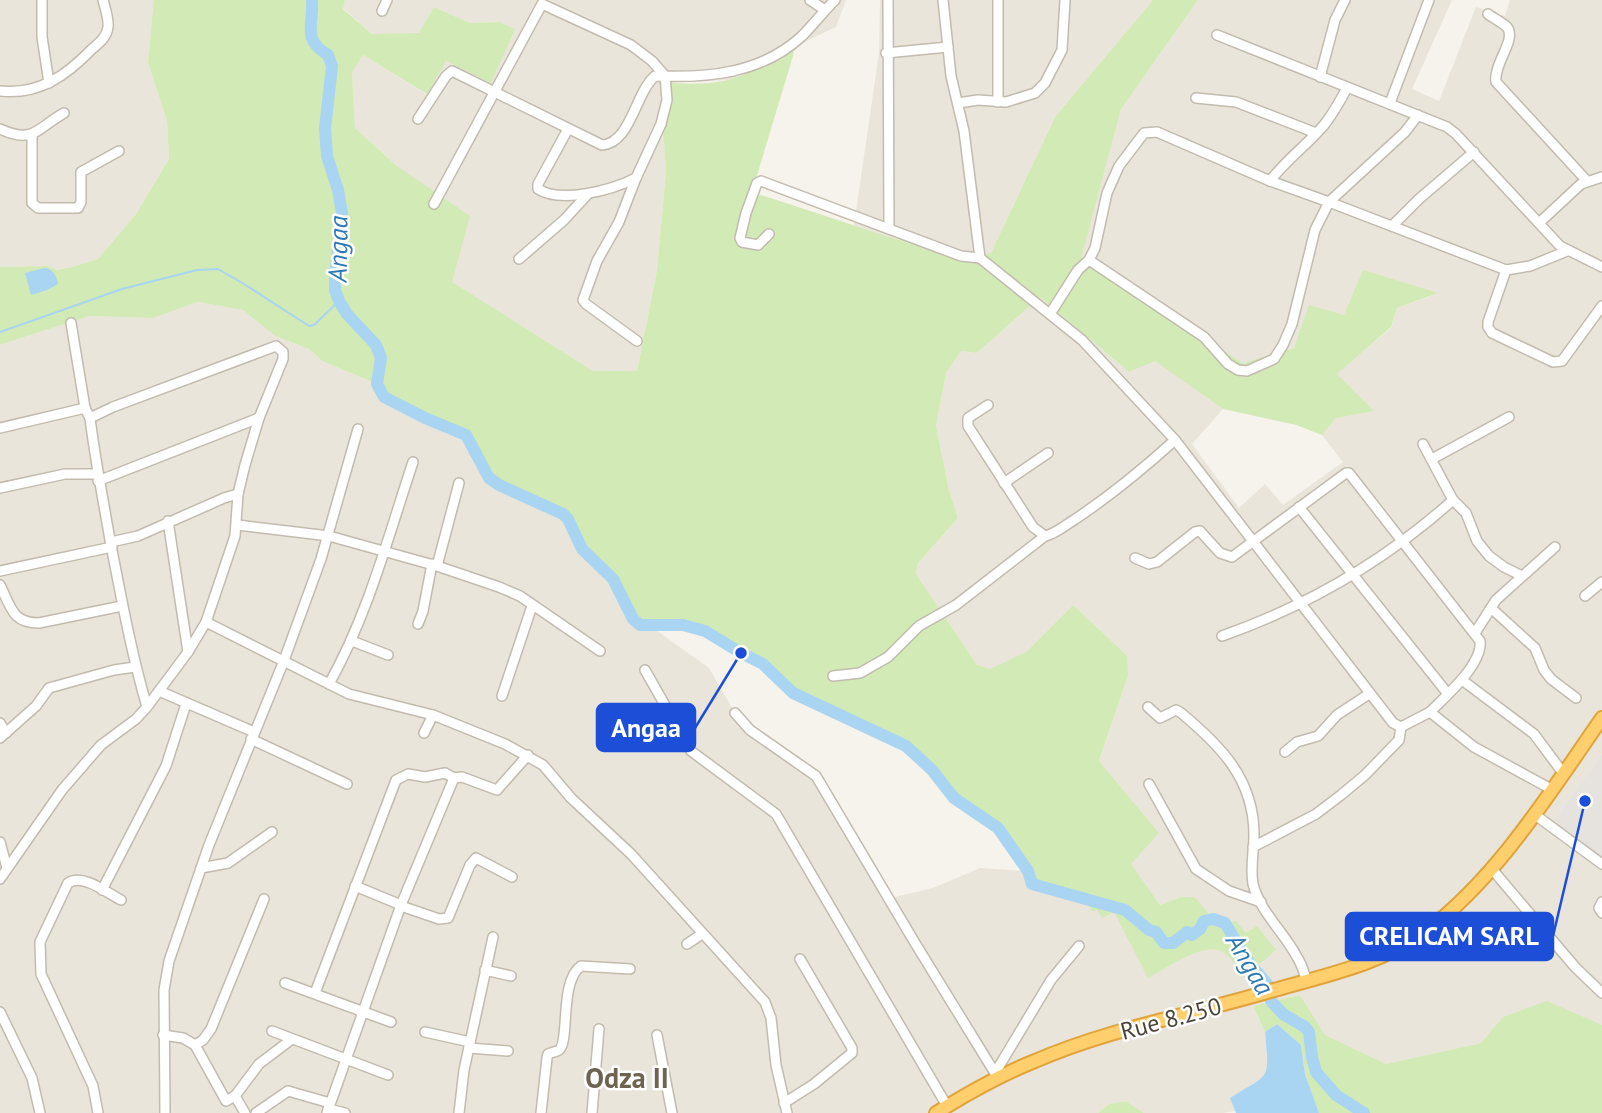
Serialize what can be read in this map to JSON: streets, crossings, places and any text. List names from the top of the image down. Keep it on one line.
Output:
{"streets":{"highway":["Rue 8.250"]},"districts":["Odza II"],"water":["Angaa"],"places":["Angaa","CRELICAM SARL"]}
